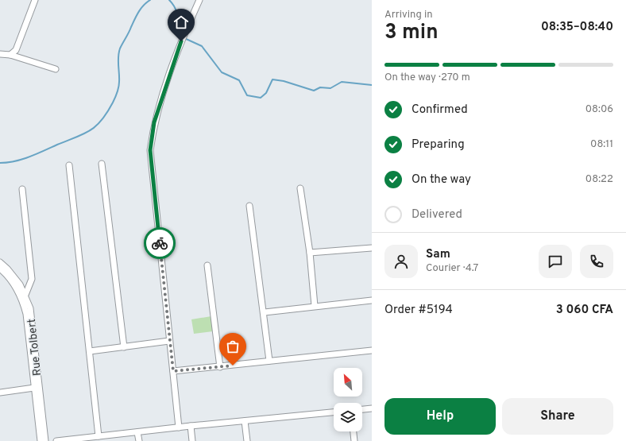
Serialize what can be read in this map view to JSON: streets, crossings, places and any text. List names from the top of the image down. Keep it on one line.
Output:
{"streets":{"street":["Rue Tolbert"]},"north":"top left","page":{"heading":["3 min","Arriving in","08:35–08:40"],"panel":["Sam","Courier · 4.7","Order #5194","3 060 CFA"],"bar":"On the way · 270 m","list":[["Confirmed","08:06"],["Preparing","08:11"],["On the way","08:22"],"Delivered"],"buttons":["Help","Share"]}}
